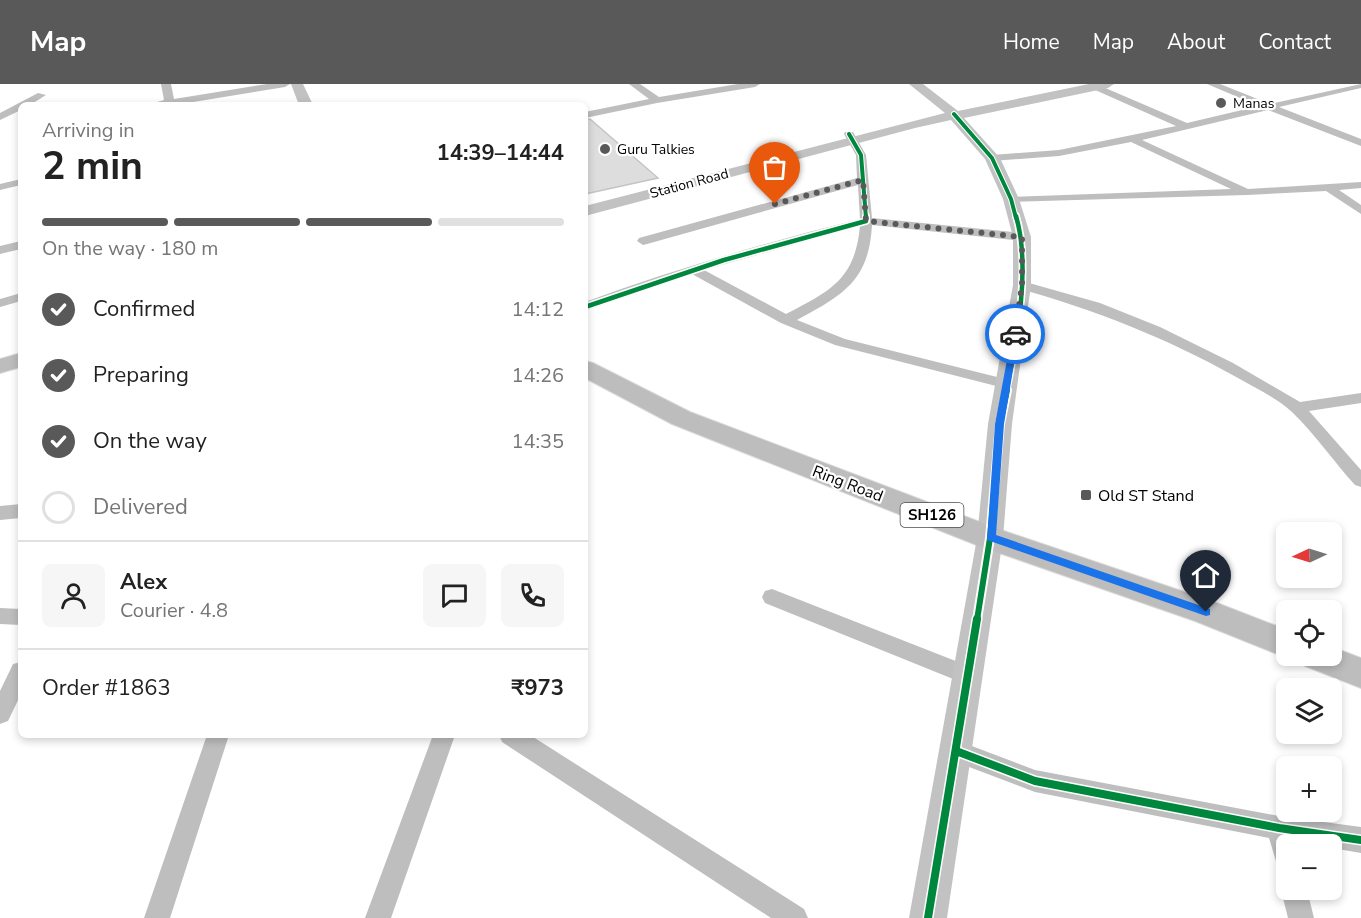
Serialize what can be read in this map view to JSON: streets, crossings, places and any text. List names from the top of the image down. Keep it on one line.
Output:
{"streets":{"main road":["Station Road","Ring Road","SH126"]},"places":{"other":["Manas","Guru Talkies"],"transit":["Old ST Stand"]},"north":"left","page":{"header":"Map","nav":["Home","Map","About","Contact"],"heading":["2 min","Arriving in","14:39–14:44"],"panel":["Alex","Courier · 4.8","Order #1863","₹973"],"bar":"On the way · 180 m","list":[["Confirmed","14:12"],["Preparing","14:26"],["On the way","14:35"],"Delivered"],"map_buttons":["+","−"]}}
